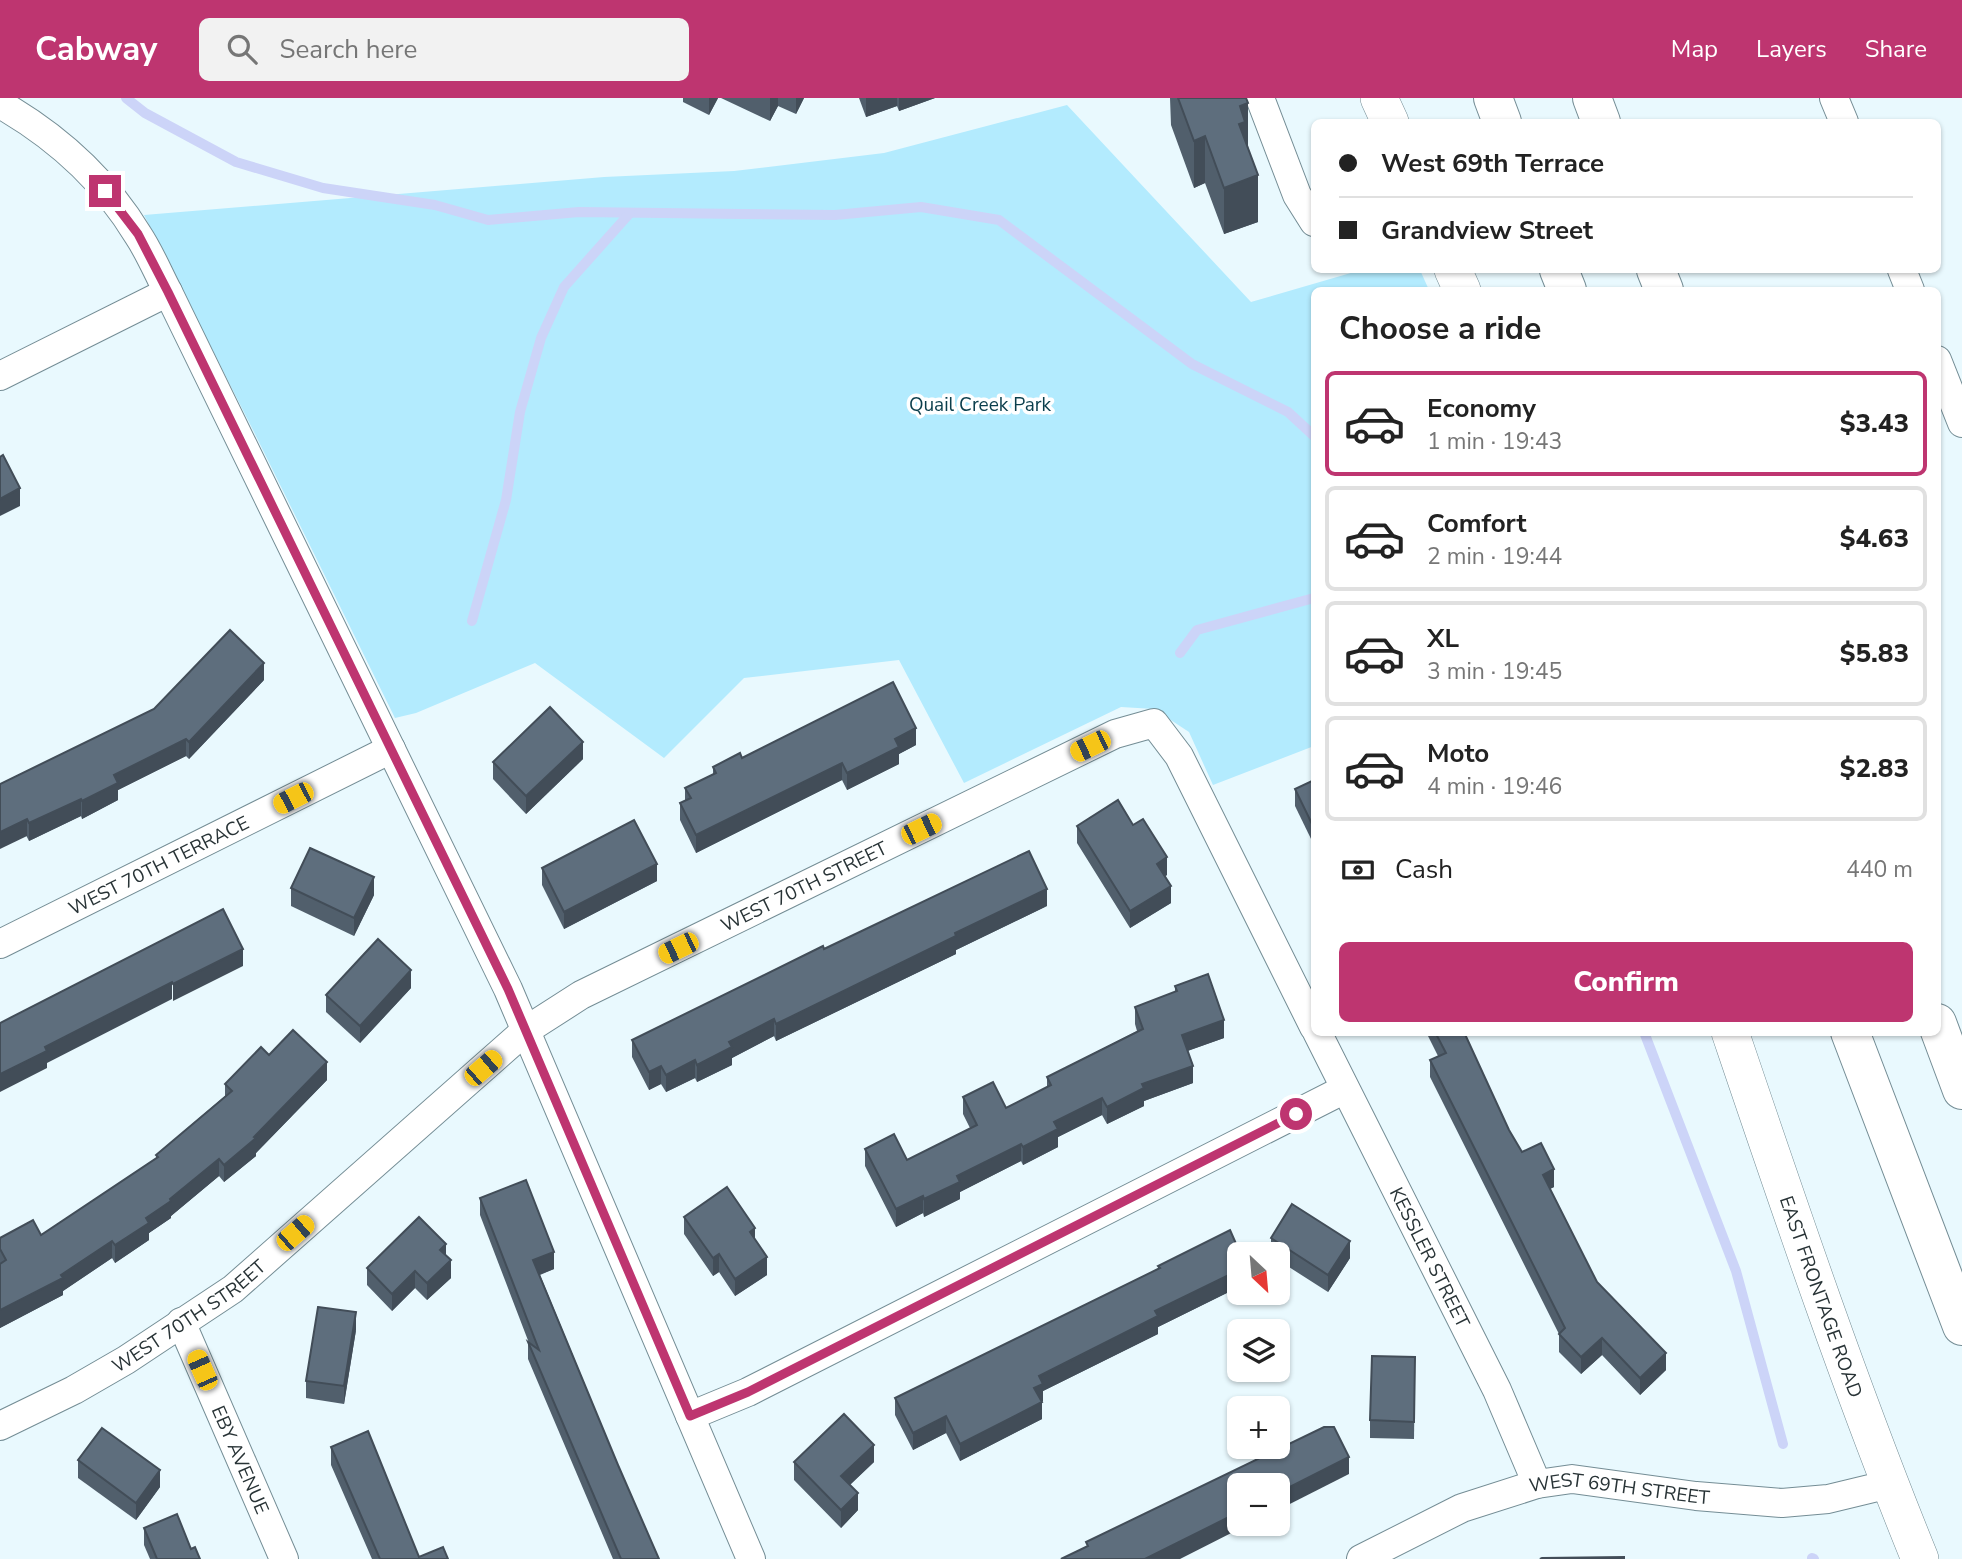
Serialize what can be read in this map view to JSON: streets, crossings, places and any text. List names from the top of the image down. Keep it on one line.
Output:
{"streets":{"street":["WEST 70TH TERRACE","WEST 70TH STREET","KESSLER STREET","EAST FRONTAGE ROAD","EBY AVENUE","WEST 69TH STREET"]},"crossings":[["WEST 70TH STREET","EBY AVENUE"],["KESSLER STREET","WEST 69TH STREET"],["EAST FRONTAGE ROAD","WEST 69TH STREET"]],"parks":["Quail Creek Park"],"north":"bottom right","page":{"header":"Cabway","search":"Search here","nav":["Map","Layers","Share"],"banner":["West 69th Terrace","Grandview Street"],"heading":"Choose a ride","list":[{"name":"Economy","note":"1 min · 19:43","value":"$3.43"},{"name":"Comfort","note":"2 min · 19:44","value":"$4.63"},{"name":"XL","note":"3 min · 19:45","value":"$5.83"},{"name":"Moto","note":"4 min · 19:46","value":"$2.83"}],"pay":["Cash","440 m"],"buttons":"Confirm","map_buttons":["+","−"]}}
